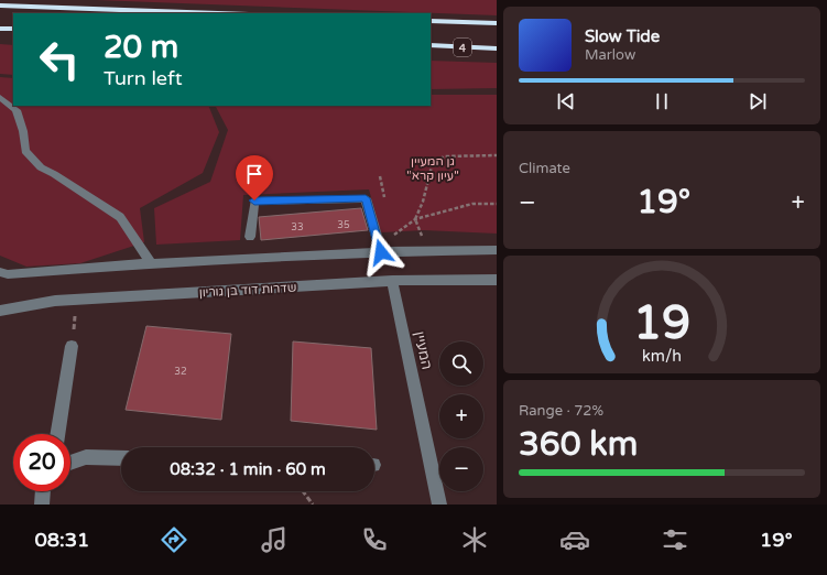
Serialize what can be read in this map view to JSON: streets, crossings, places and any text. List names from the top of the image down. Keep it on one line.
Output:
{"streets":{"highway":["4"],"street":["שדרות דוד בן גוריון","המעיין"]},"crossings":[["שדרות דוד בן גוריון","המעיין"]],"parks":["גן המעיין \"עיון קרא\""],"house_numbers":["35","33","32"],"page":{"turn":["20 m","Turn left"],"song":["Slow Tide","Marlow"],"tile":["Climate",["Range · 72%","360 km"]],"heat":["−","19°","+"],"map_buttons":["+","−"],"limit":"20","trip":"08:32 · 1 min · 60 m","tabs":["08:31","19°"],"gauge":["19","km/h"]}}
